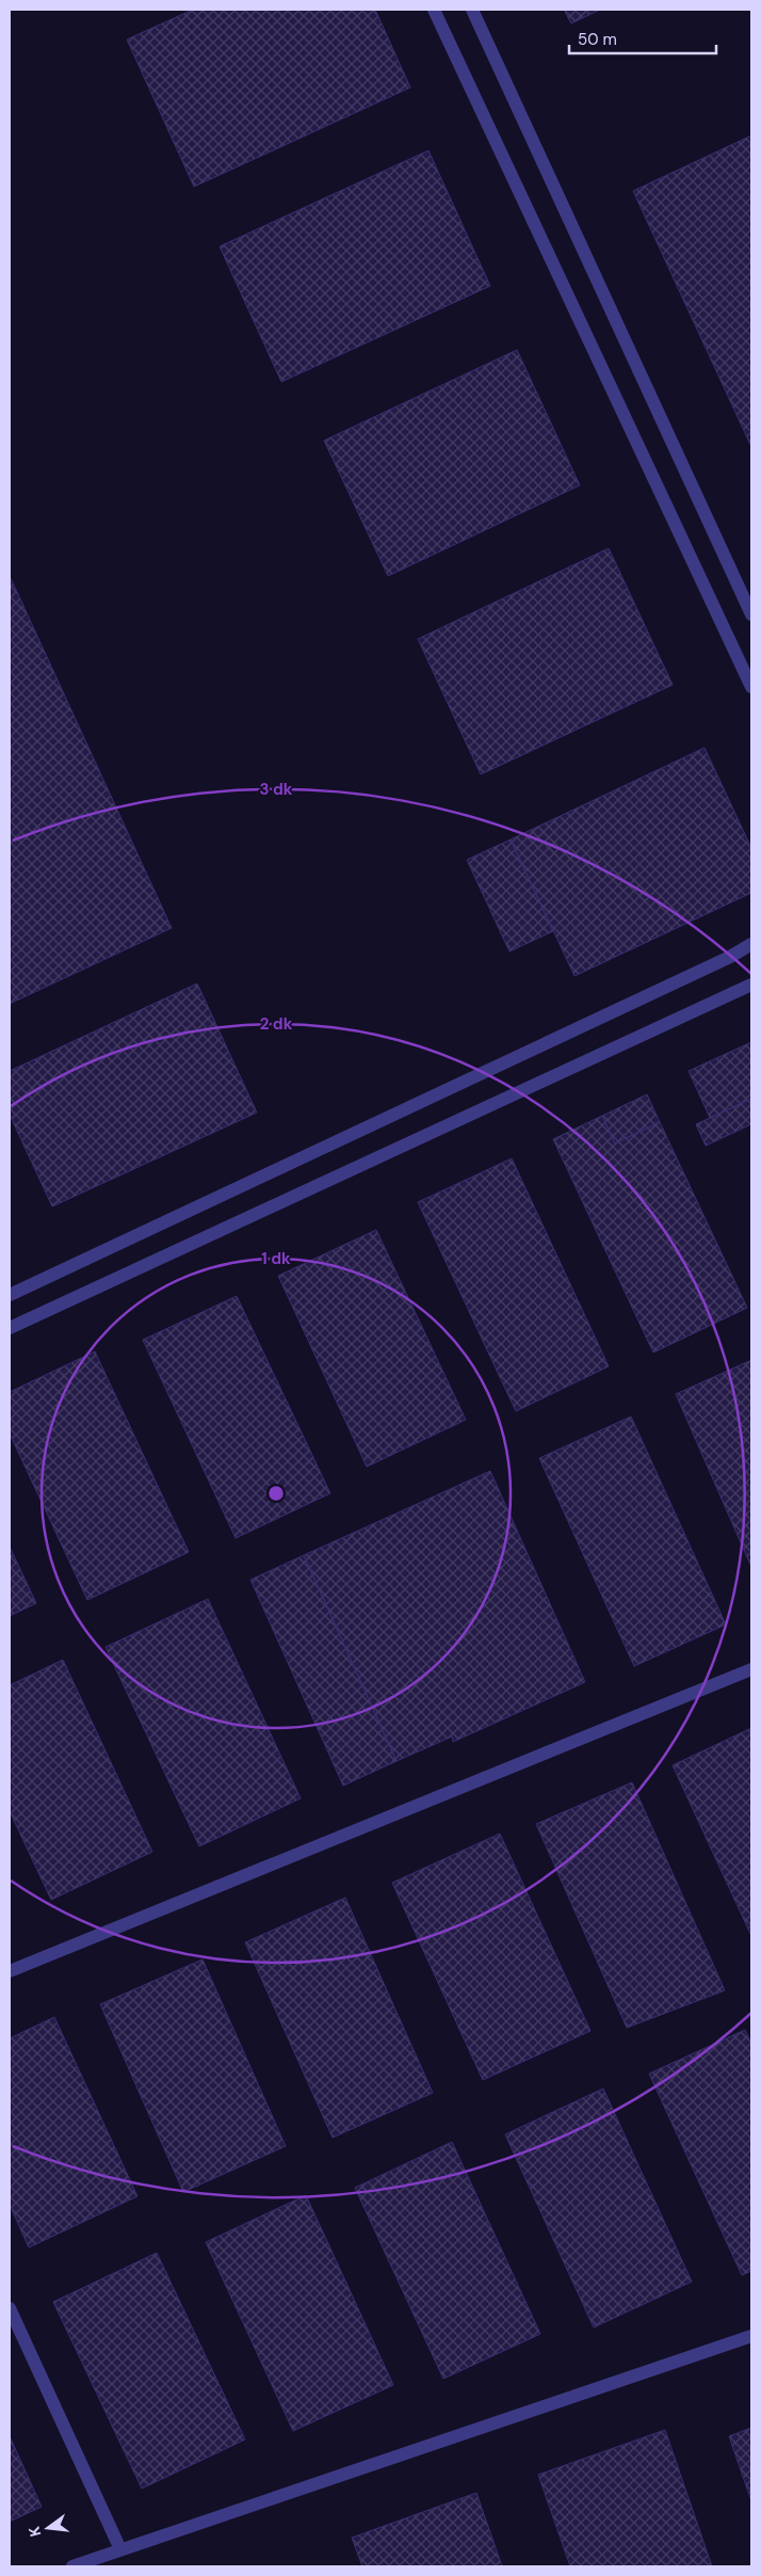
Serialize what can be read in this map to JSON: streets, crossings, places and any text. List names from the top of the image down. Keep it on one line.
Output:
{"scale_bar":"50 m","north":"left","rings":["3 dk","2 dk","1 dk"]}
